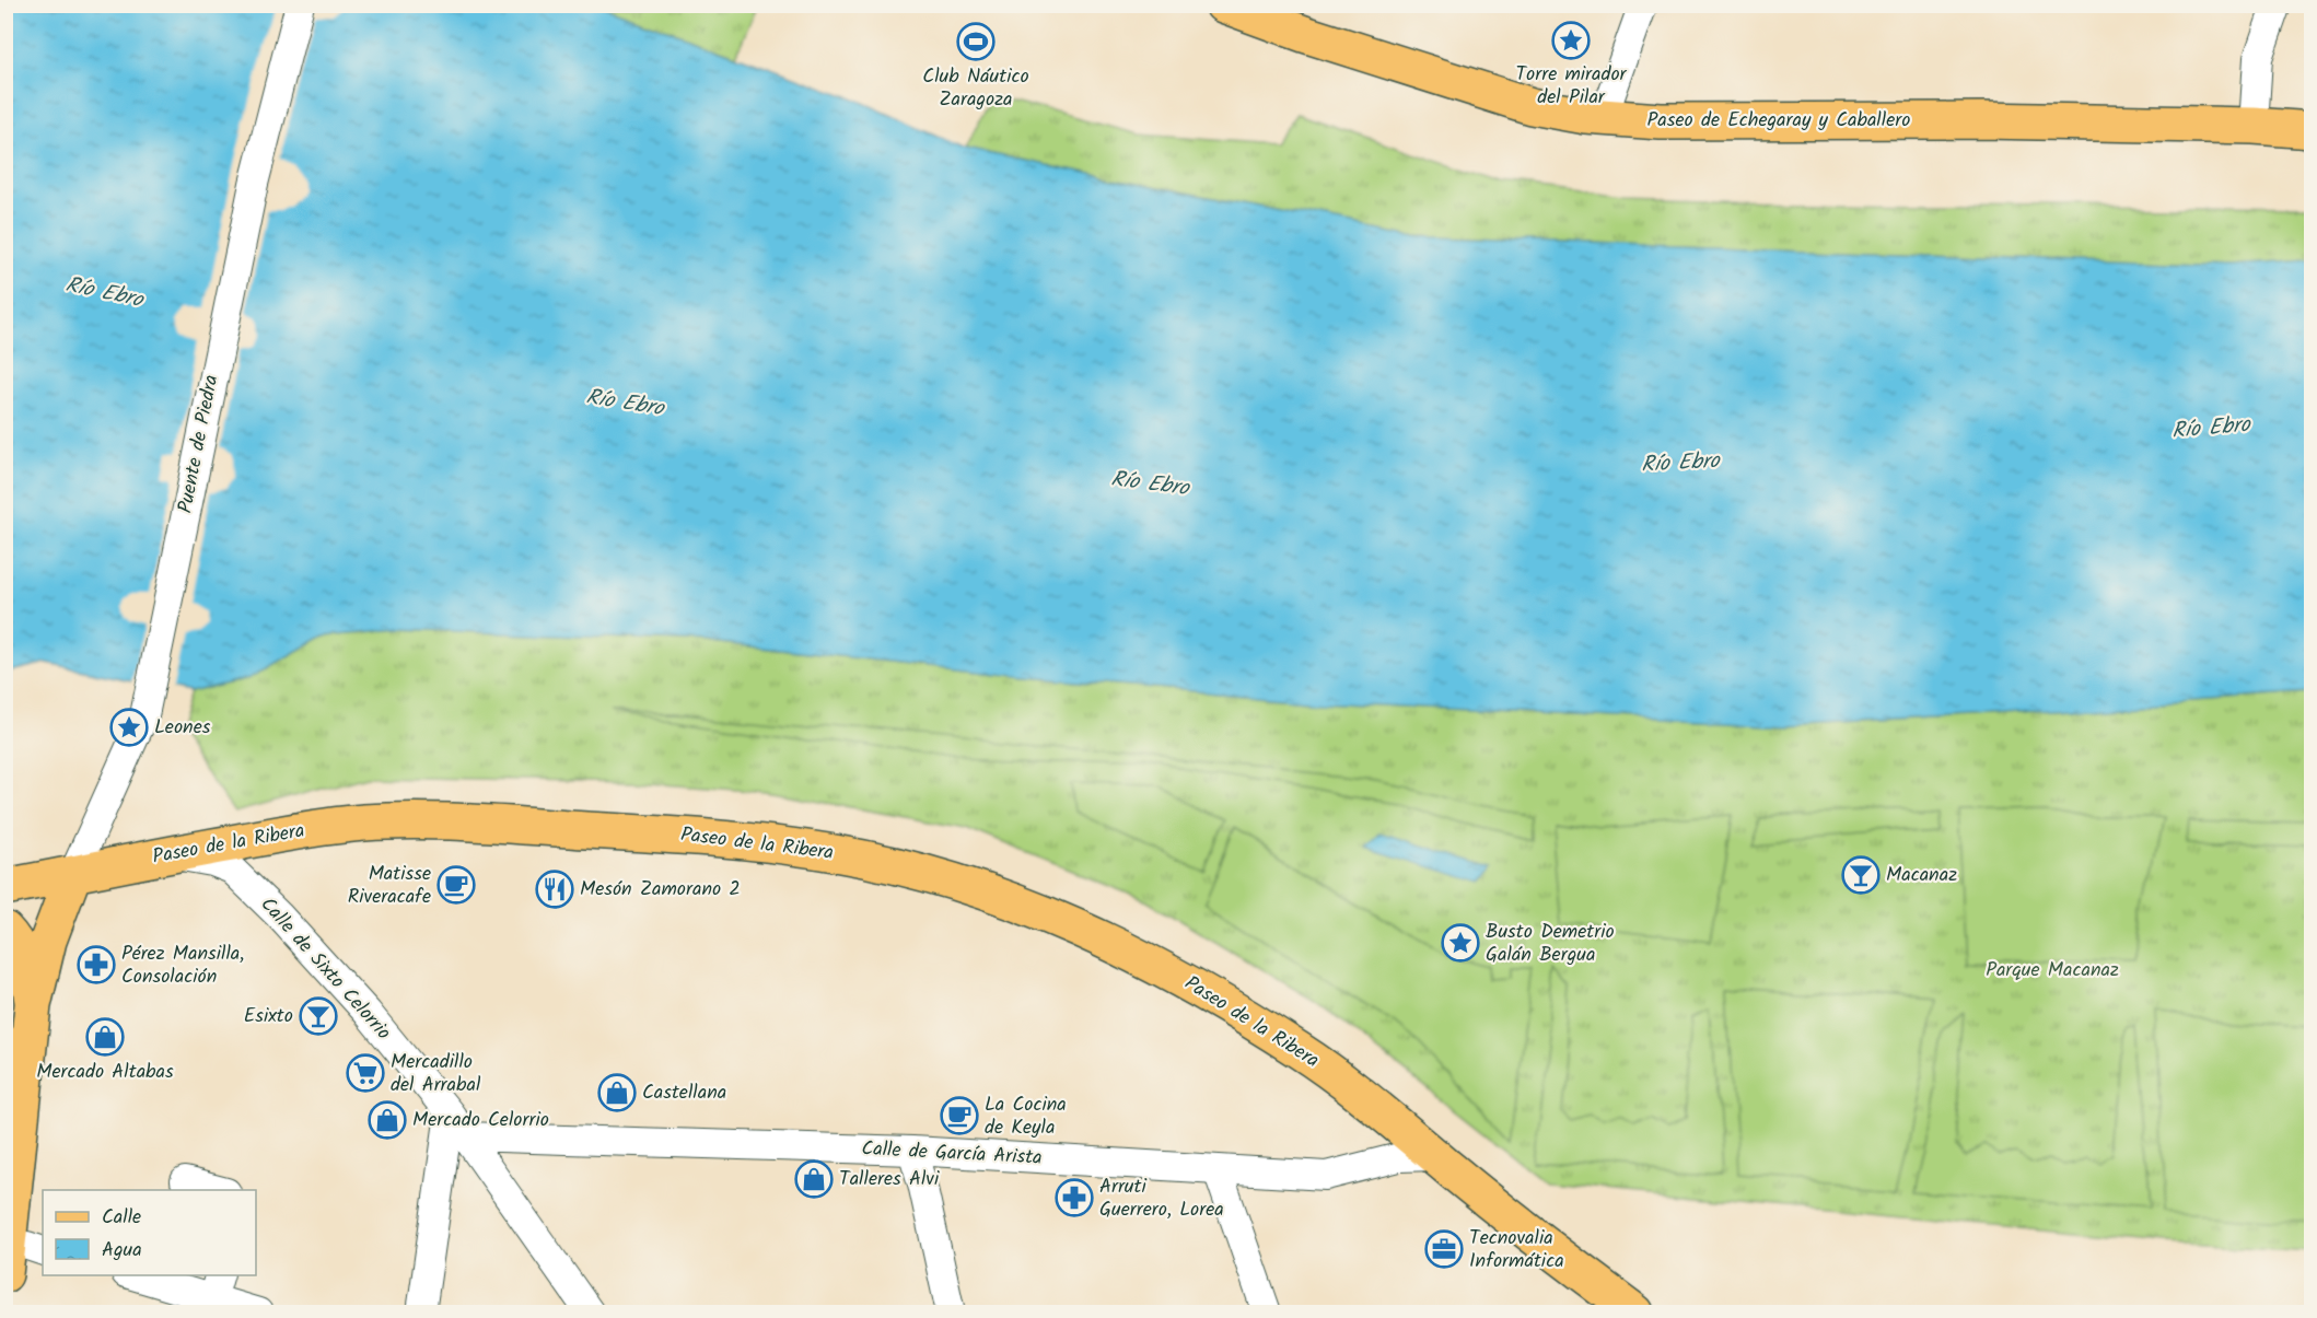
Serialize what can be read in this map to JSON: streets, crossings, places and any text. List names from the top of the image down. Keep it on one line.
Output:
{"streets":{"main road":["Paseo de Echegaray y Caballero","Paseo de la Ribera"],"street":["Puente de Piedra","Calle de Sixto Celorrio","Calle de García Arista"]},"crossings":[["Puente de Piedra","Paseo de la Ribera"],["Paseo de la Ribera","Calle de Sixto Celorrio"],["Paseo de la Ribera","Calle de García Arista"],["Calle de Sixto Celorrio","Calle de García Arista"]],"water":["Río Ebro"],"parks":["Parque Macanaz"],"places":{"place":["Torre mirador del Pilar","Leones","Busto Demetrio Galán Bergua"],"sports":["Club Náutico Zaragoza"],"bar":["Macanaz","Esixto"],"cafe":["Matisse Riveracafe","La Cocina de Keyla"],"restaurant":["Mesón Zamorano 2"],"pharmacy":["Pérez Mansilla, Consolación","Arruti Guerrero, Lorea"],"shop":["Mercado Altabas","Castellana","Mercado Celorrio","Talleres Alvi"],"supermarket":["Mercadillo del Arrabal"],"office":["Tecnovalia Informática"]},"legend":["Calle","Agua"]}
